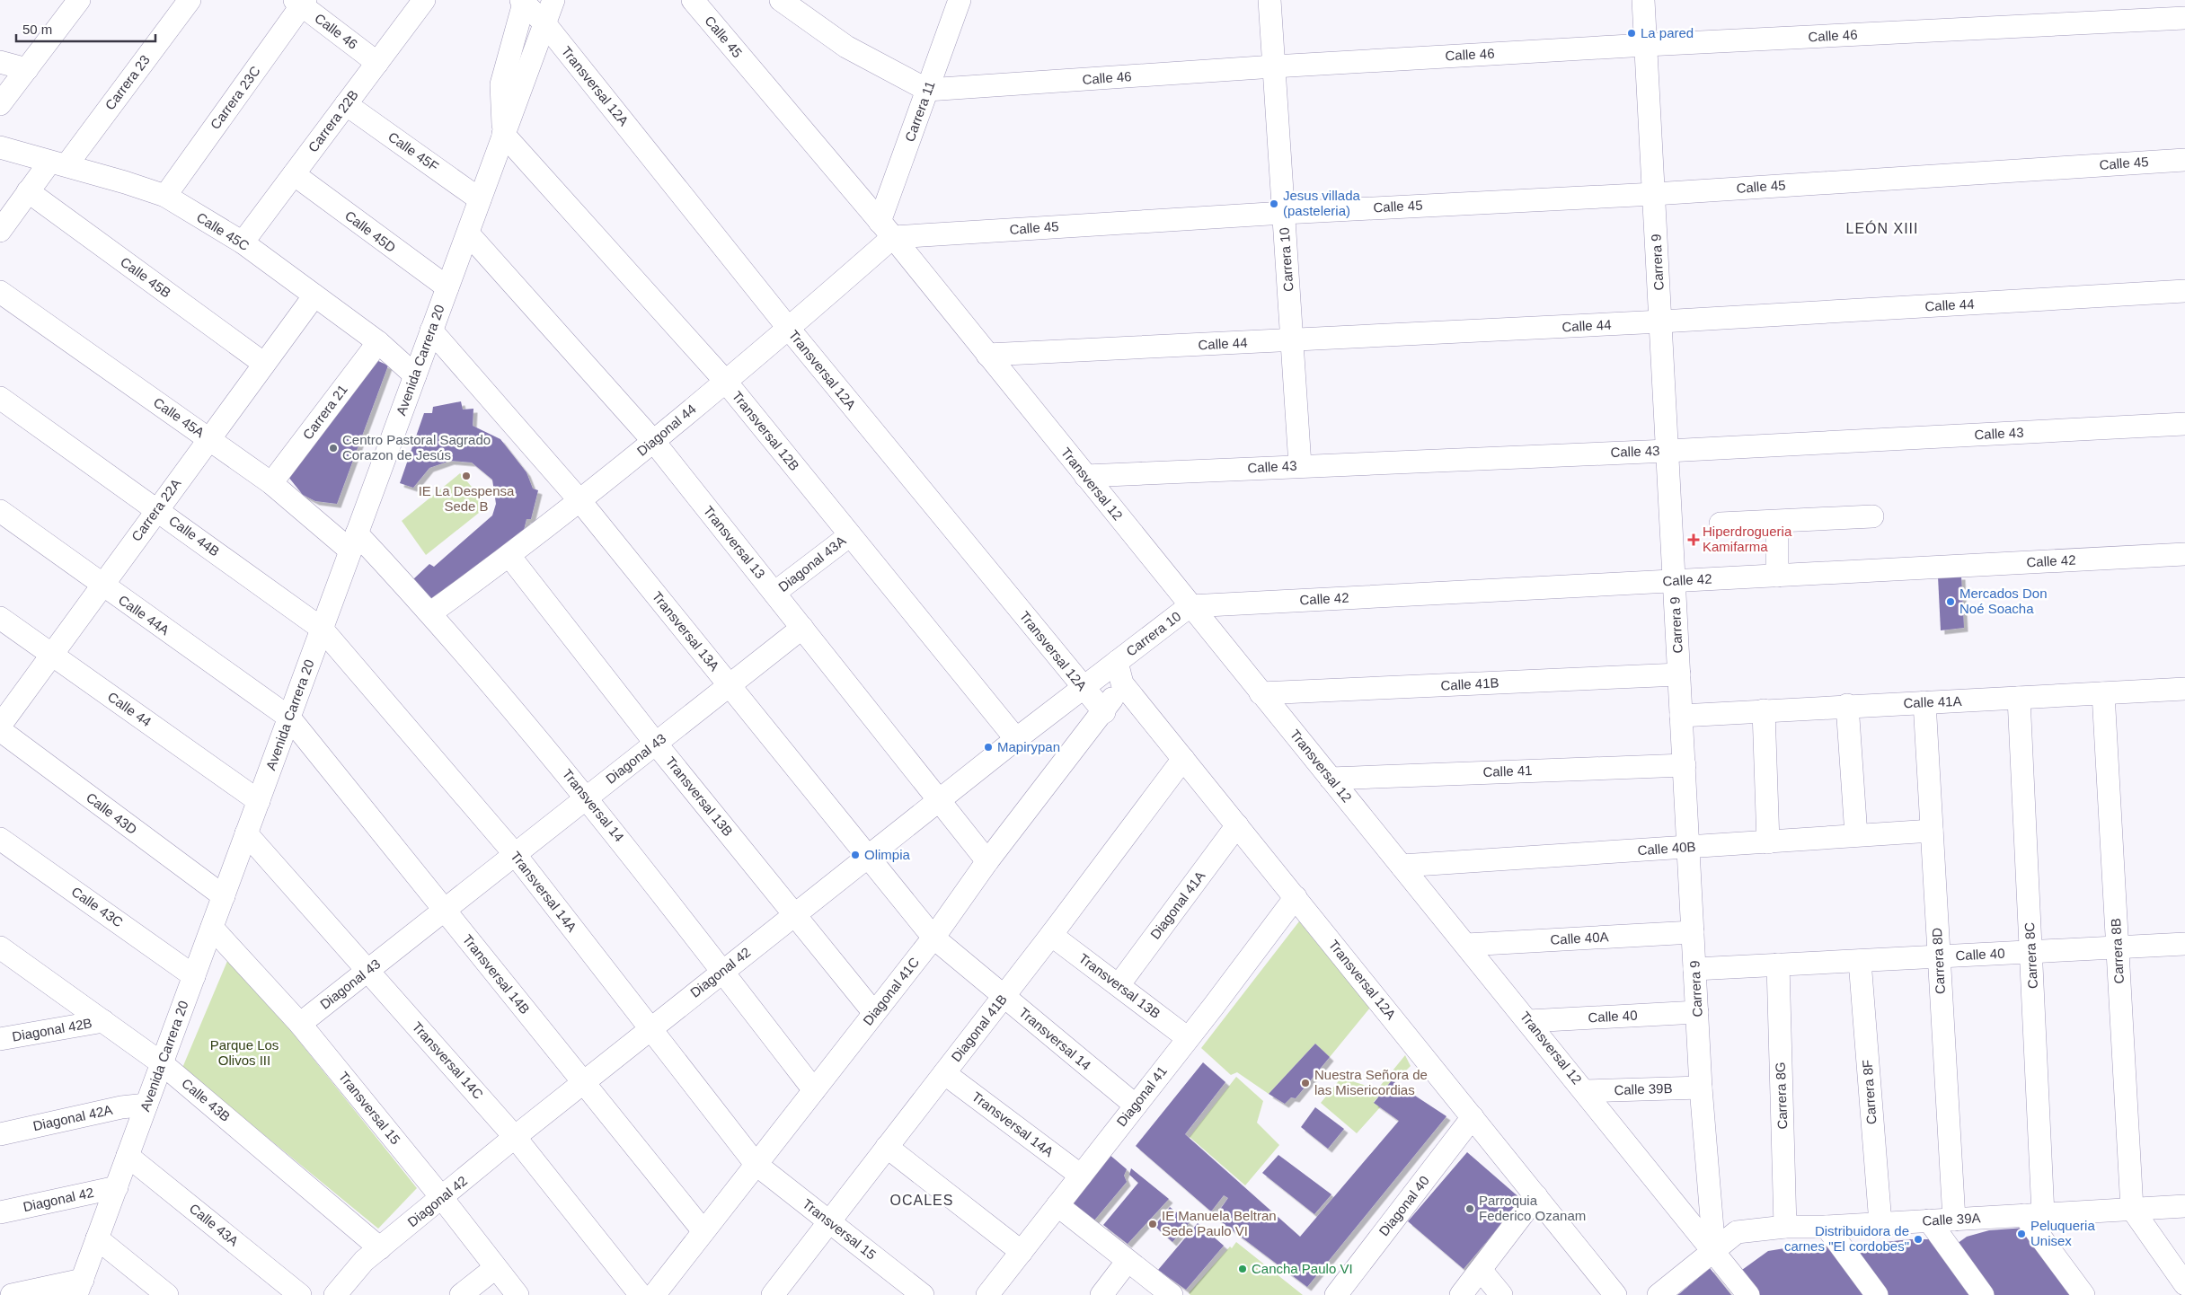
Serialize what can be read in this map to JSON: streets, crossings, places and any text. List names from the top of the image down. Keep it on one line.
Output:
{"streets":{"street":["Calle 46","Calle 45","Carrera 23","Transversal 12A","Carrera 23C","Carrera 11","Carrera 22B","Calle 45F","Calle 45C","Calle 45D","Carrera 10","Carrera 9","Calle 45B","Calle 44","Avenida Carrera 20","Carrera 21","Calle 45A","Diagonal 44","Transversal 12B","Calle 43","Transversal 12","Carrera 22A","Calle 44B","Transversal 13","Calle 42","Diagonal 43A","Calle 44A","Transversal 13A","Calle 41B","Calle 41A","Diagonal 43","Calle 41","Transversal 13B","Transversal 14","Calle 43D","Calle 40B","Transversal 14A","Diagonal 41A","Calle 43C","Calle 40A","Carrera 8B","Calle 40","Carrera 8C","Carrera 8D","Diagonal 42","Transversal 14B","Diagonal 41C","Diagonal 41B","Diagonal 42B","Transversal 14C","Calle 39B","Carrera 8F","Carrera 8G","Diagonal 41","Calle 43B","Transversal 15","Diagonal 42A","Diagonal 40","Calle 39A","Calle 43A"]},"crossings":[["Calle 46","Carrera 23C"],["Calle 46","Carrera 11"],["Calle 46","Carrera 22B"],["Calle 46","Carrera 10"],["Calle 46","Carrera 9"],["Calle 45","Carrera 11"],["Calle 45","Carrera 10"],["Calle 45","Carrera 9"],["Calle 45","Diagonal 44"],["Calle 45","Transversal 12"],["Carrera 23","Calle 45C"],["Carrera 23","Calle 45B"],["Transversal 12A","Carrera 10"],["Transversal 12A","Avenida Carrera 20"],["Transversal 12A","Diagonal 44"],["Transversal 12A","Diagonal 41A"],["Transversal 12A","Diagonal 42"],["Transversal 12A","Diagonal 41C"],["Transversal 12A","Diagonal 41B"],["Transversal 12A","Diagonal 41"],["Transversal 12A","Diagonal 40"],["Carrera 23C","Calle 45C"],["Carrera 11","Diagonal 44"],["Carrera 11","Transversal 12"],["Carrera 22B","Calle 45F"],["Carrera 22B","Calle 45C"],["Carrera 22B","Calle 45D"],["Calle 45F","Avenida Carrera 20"],["Calle 45C","Avenida Carrera 20"],["Calle 45C","Carrera 21"],["Calle 45C","Carrera 22A"],["Calle 45D","Avenida Carrera 20"],["Carrera 10","Calle 44"],["Carrera 10","Calle 43"],["Carrera 10","Transversal 12"],["Carrera 10","Calle 42"],["Carrera 10","Diagonal 42"],["Carrera 9","Calle 44"],["Carrera 9","Calle 43"],["Carrera 9","Transversal 12"],["Carrera 9","Calle 42"],["Carrera 9","Calle 41B"],["Carrera 9","Calle 41A"],["Carrera 9","Calle 41"],["Carrera 9","Calle 40B"],["Carrera 9","Calle 40A"],["Carrera 9","Calle 40"],["Carrera 9","Calle 39B"],["Carrera 9","Calle 39A"],["Calle 45B","Carrera 22A"],["Calle 44","Avenida Carrera 20"],["Calle 44","Transversal 12"],["Calle 44","Carrera 22A"],["Avenida Carrera 20","Calle 45A"],["Avenida Carrera 20","Transversal 12B"],["Avenida Carrera 20","Calle 44B"],["Avenida Carrera 20","Transversal 13"],["Avenida Carrera 20","Calle 44A"],["Avenida Carrera 20","Transversal 13A"],["Avenida Carrera 20","Transversal 14"],["Avenida Carrera 20","Calle 43D"],["Avenida Carrera 20","Transversal 14A"],["Avenida Carrera 20","Calle 43C"],["Avenida Carrera 20","Diagonal 42"],["Avenida Carrera 20","Transversal 14B"],["Avenida Carrera 20","Transversal 14C"],["Avenida Carrera 20","Calle 43B"],["Avenida Carrera 20","Transversal 15"],["Avenida Carrera 20","Diagonal 42A"],["Avenida Carrera 20","Calle 43A"],["Carrera 21","Calle 45A"],["Calle 45A","Carrera 22A"],["Calle 45A","Transversal 14"],["Diagonal 44","Transversal 12B"],["Diagonal 44","Transversal 12"],["Diagonal 44","Transversal 13"],["Diagonal 44","Transversal 13A"],["Diagonal 44","Transversal 13B"],["Diagonal 44","Transversal 14"],["Transversal 12B","Diagonal 43A"],["Transversal 12B","Diagonal 42"],["Calle 43","Transversal 12"],["Transversal 12","Calle 42"],["Transversal 12","Calle 41B"],["Transversal 12","Calle 41"],["Transversal 12","Calle 40B"],["Transversal 12","Calle 40A"],["Transversal 12","Calle 40"],["Transversal 12","Calle 39B"],["Transversal 12","Calle 39A"],["Carrera 22A","Calle 44B"],["Carrera 22A","Calle 44A"],["Calle 44B","Transversal 14A"],["Transversal 13","Diagonal 43A"],["Transversal 13","Diagonal 43"],["Transversal 13","Diagonal 42"],["Transversal 13","Diagonal 41C"],["Calle 44A","Transversal 14B"],["Transversal 13A","Diagonal 43"],["Transversal 13A","Transversal 14"],["Transversal 13A","Diagonal 42"],["Transversal 13A","Diagonal 41C"],["Calle 41A","Carrera 8B"],["Calle 41A","Carrera 8C"],["Calle 41A","Carrera 8D"],["Diagonal 43","Transversal 13B"],["Diagonal 43","Transversal 14"],["Diagonal 43","Transversal 14A"],["Diagonal 43","Transversal 14B"],["Diagonal 43","Transversal 14C"],["Diagonal 43","Transversal 15"],["Transversal 13B","Diagonal 41A"],["Transversal 13B","Diagonal 42"],["Transversal 13B","Diagonal 41C"],["Transversal 13B","Diagonal 41B"],["Transversal 13B","Diagonal 41"],["Transversal 14","Diagonal 42"],["Transversal 14","Diagonal 41C"],["Transversal 14","Diagonal 41B"],["Transversal 14","Diagonal 41"],["Calle 40B","Carrera 8D"],["Transversal 14A","Diagonal 42"],["Transversal 14A","Diagonal 41C"],["Transversal 14A","Diagonal 41B"],["Transversal 14A","Diagonal 41"],["Transversal 14A","Transversal 15"],["Carrera 8B","Calle 40"],["Carrera 8B","Calle 39A"],["Calle 40","Carrera 8C"],["Calle 40","Carrera 8D"],["Calle 40","Carrera 8F"],["Calle 40","Carrera 8G"],["Carrera 8C","Calle 39A"],["Carrera 8D","Calle 39A"],["Diagonal 42","Transversal 14B"],["Diagonal 42","Transversal 14C"],["Diagonal 42","Calle 43B"],["Diagonal 42","Transversal 15"],["Transversal 14B","Diagonal 41C"],["Diagonal 41C","Transversal 15"],["Diagonal 41B","Transversal 15"],["Diagonal 42B","Calle 43B"],["Carrera 8F","Calle 39A"],["Carrera 8G","Calle 39A"]],"districts":["LEÓN XIII","OCALES"],"parks":["Parque Los Olivos III"],"places":{"other":["La pared","Jesus villada (pasteleria)","Centro Pastoral Sagrado Corazon de Jesús","IE La Despensa Sede B","Mercados Don Noé Soacha","Mapirypan","Olimpia","Nuestra Señora de las Misericordias","Parroquia Federico Ozanam","IE Manuela Beltran Sede Paulo VI","Peluqueria Unisex","Distribuidora de carnes \"El cordobes\"","Cancha Paulo VI"],"health":["Hiperdrogueria Kamifarma"]},"scale_bar":"50 m"}
